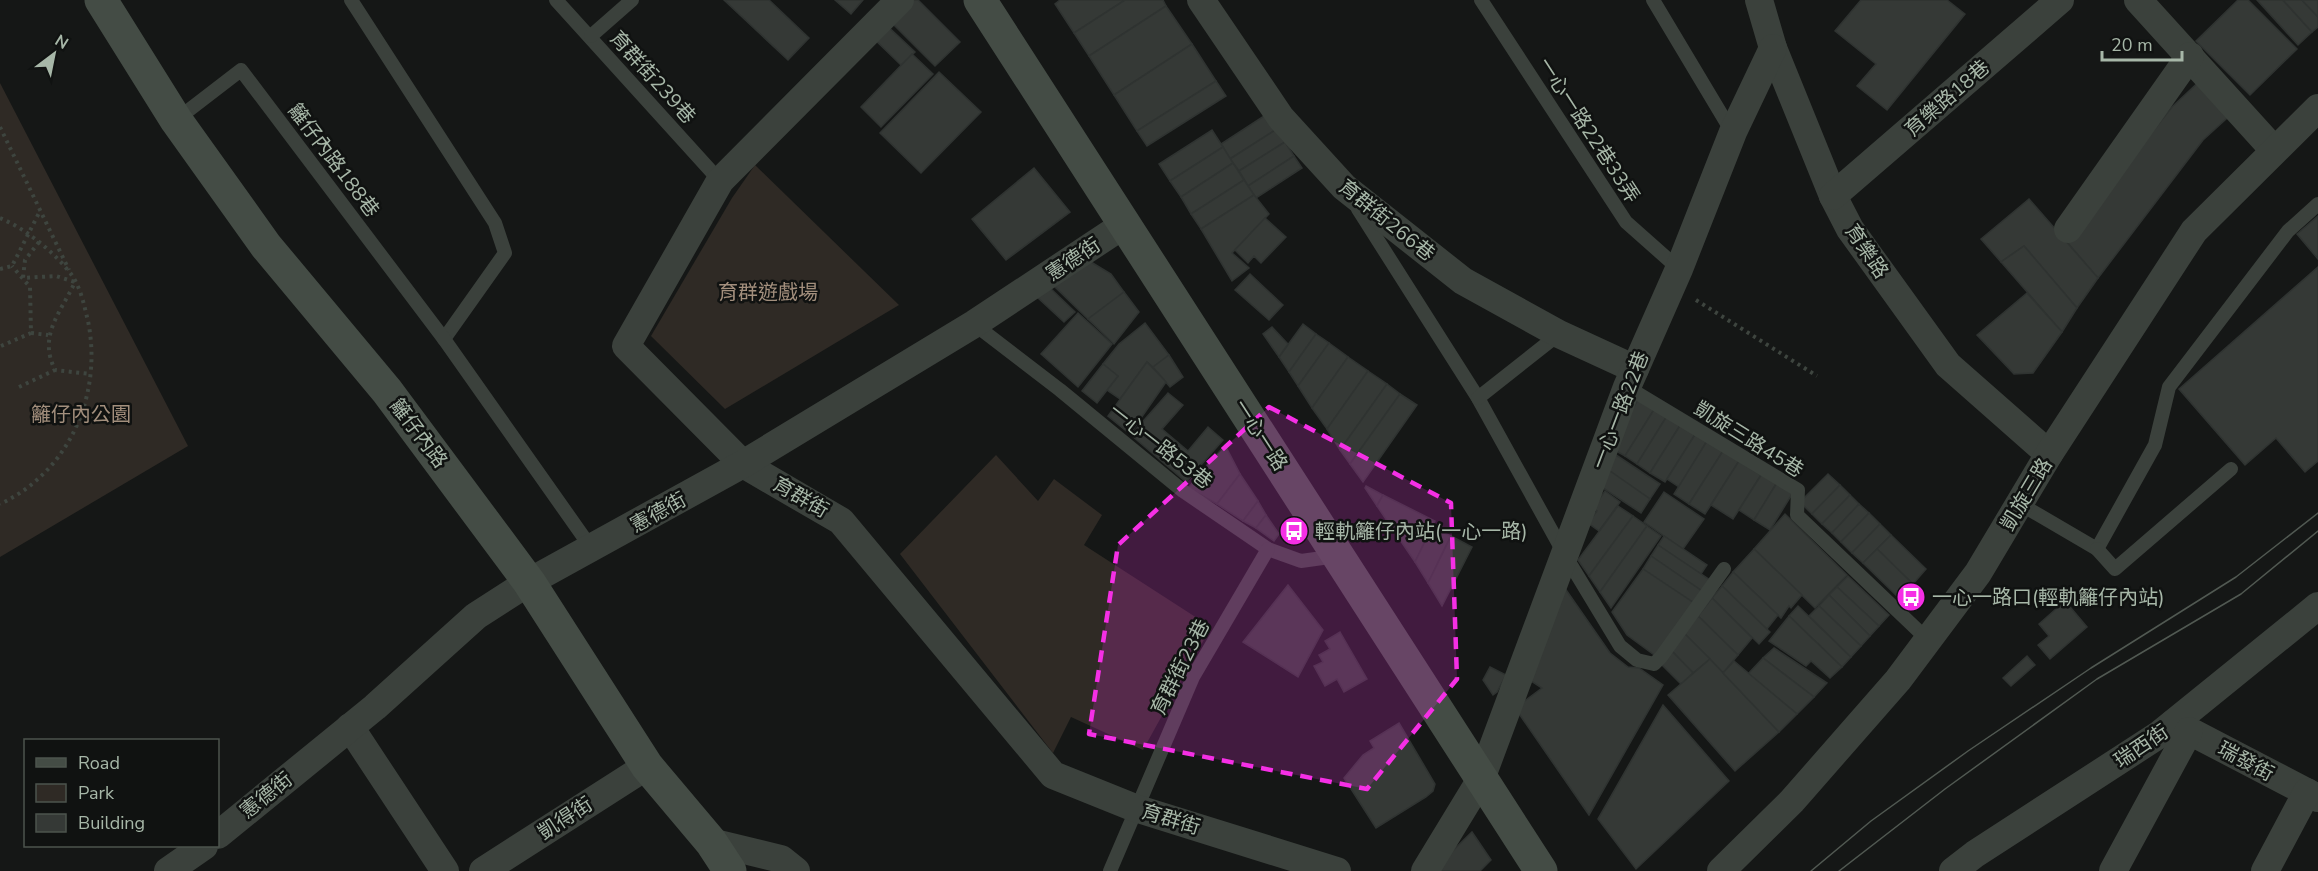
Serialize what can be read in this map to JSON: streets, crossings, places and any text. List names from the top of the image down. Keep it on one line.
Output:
{"streets":{"street":["育樂路18巷","育群街266巷","育樂路","憲德街","一心一路22巷","籬仔內路","一心一路","凱旋三路","育群街","瑞西街","瑞發街","凱得街"],"lane":["育群街239巷","一心一路22巷33弄","籬仔內路188巷","凱旋三路45巷","一心一路53巷","育群街23巷"]},"crossings":[["育群街239巷","育群街"],["育樂路18巷","育樂路"],["一心一路22巷33弄","一心一路22巷"],["籬仔內路188巷","憲德街"],["籬仔內路188巷","籬仔內路"],["育群街266巷","一心一路22巷"],["育群街266巷","凱旋三路45巷"],["育樂路","一心一路22巷"],["育樂路","凱旋三路"],["憲德街","籬仔內路"],["憲德街","一心一路"],["憲德街","一心一路53巷"],["憲德街","育群街"],["一心一路22巷","一心一路"],["一心一路22巷","凱旋三路45巷"],["籬仔內路","凱得街"],["一心一路","一心一路53巷"],["凱旋三路45巷","凱旋三路"],["一心一路53巷","育群街23巷"],["育群街","育群街23巷"],["瑞西街","瑞發街"]],"parks":["育群遊戲場","籬仔內公園"],"places":{"bus stop":["輕軌籬仔內站(一心一路)","一心一路口(輕軌籬仔內站)"]},"legend":["Road","Park","Building"],"scale_bar":"20 m","north":"top right"}
